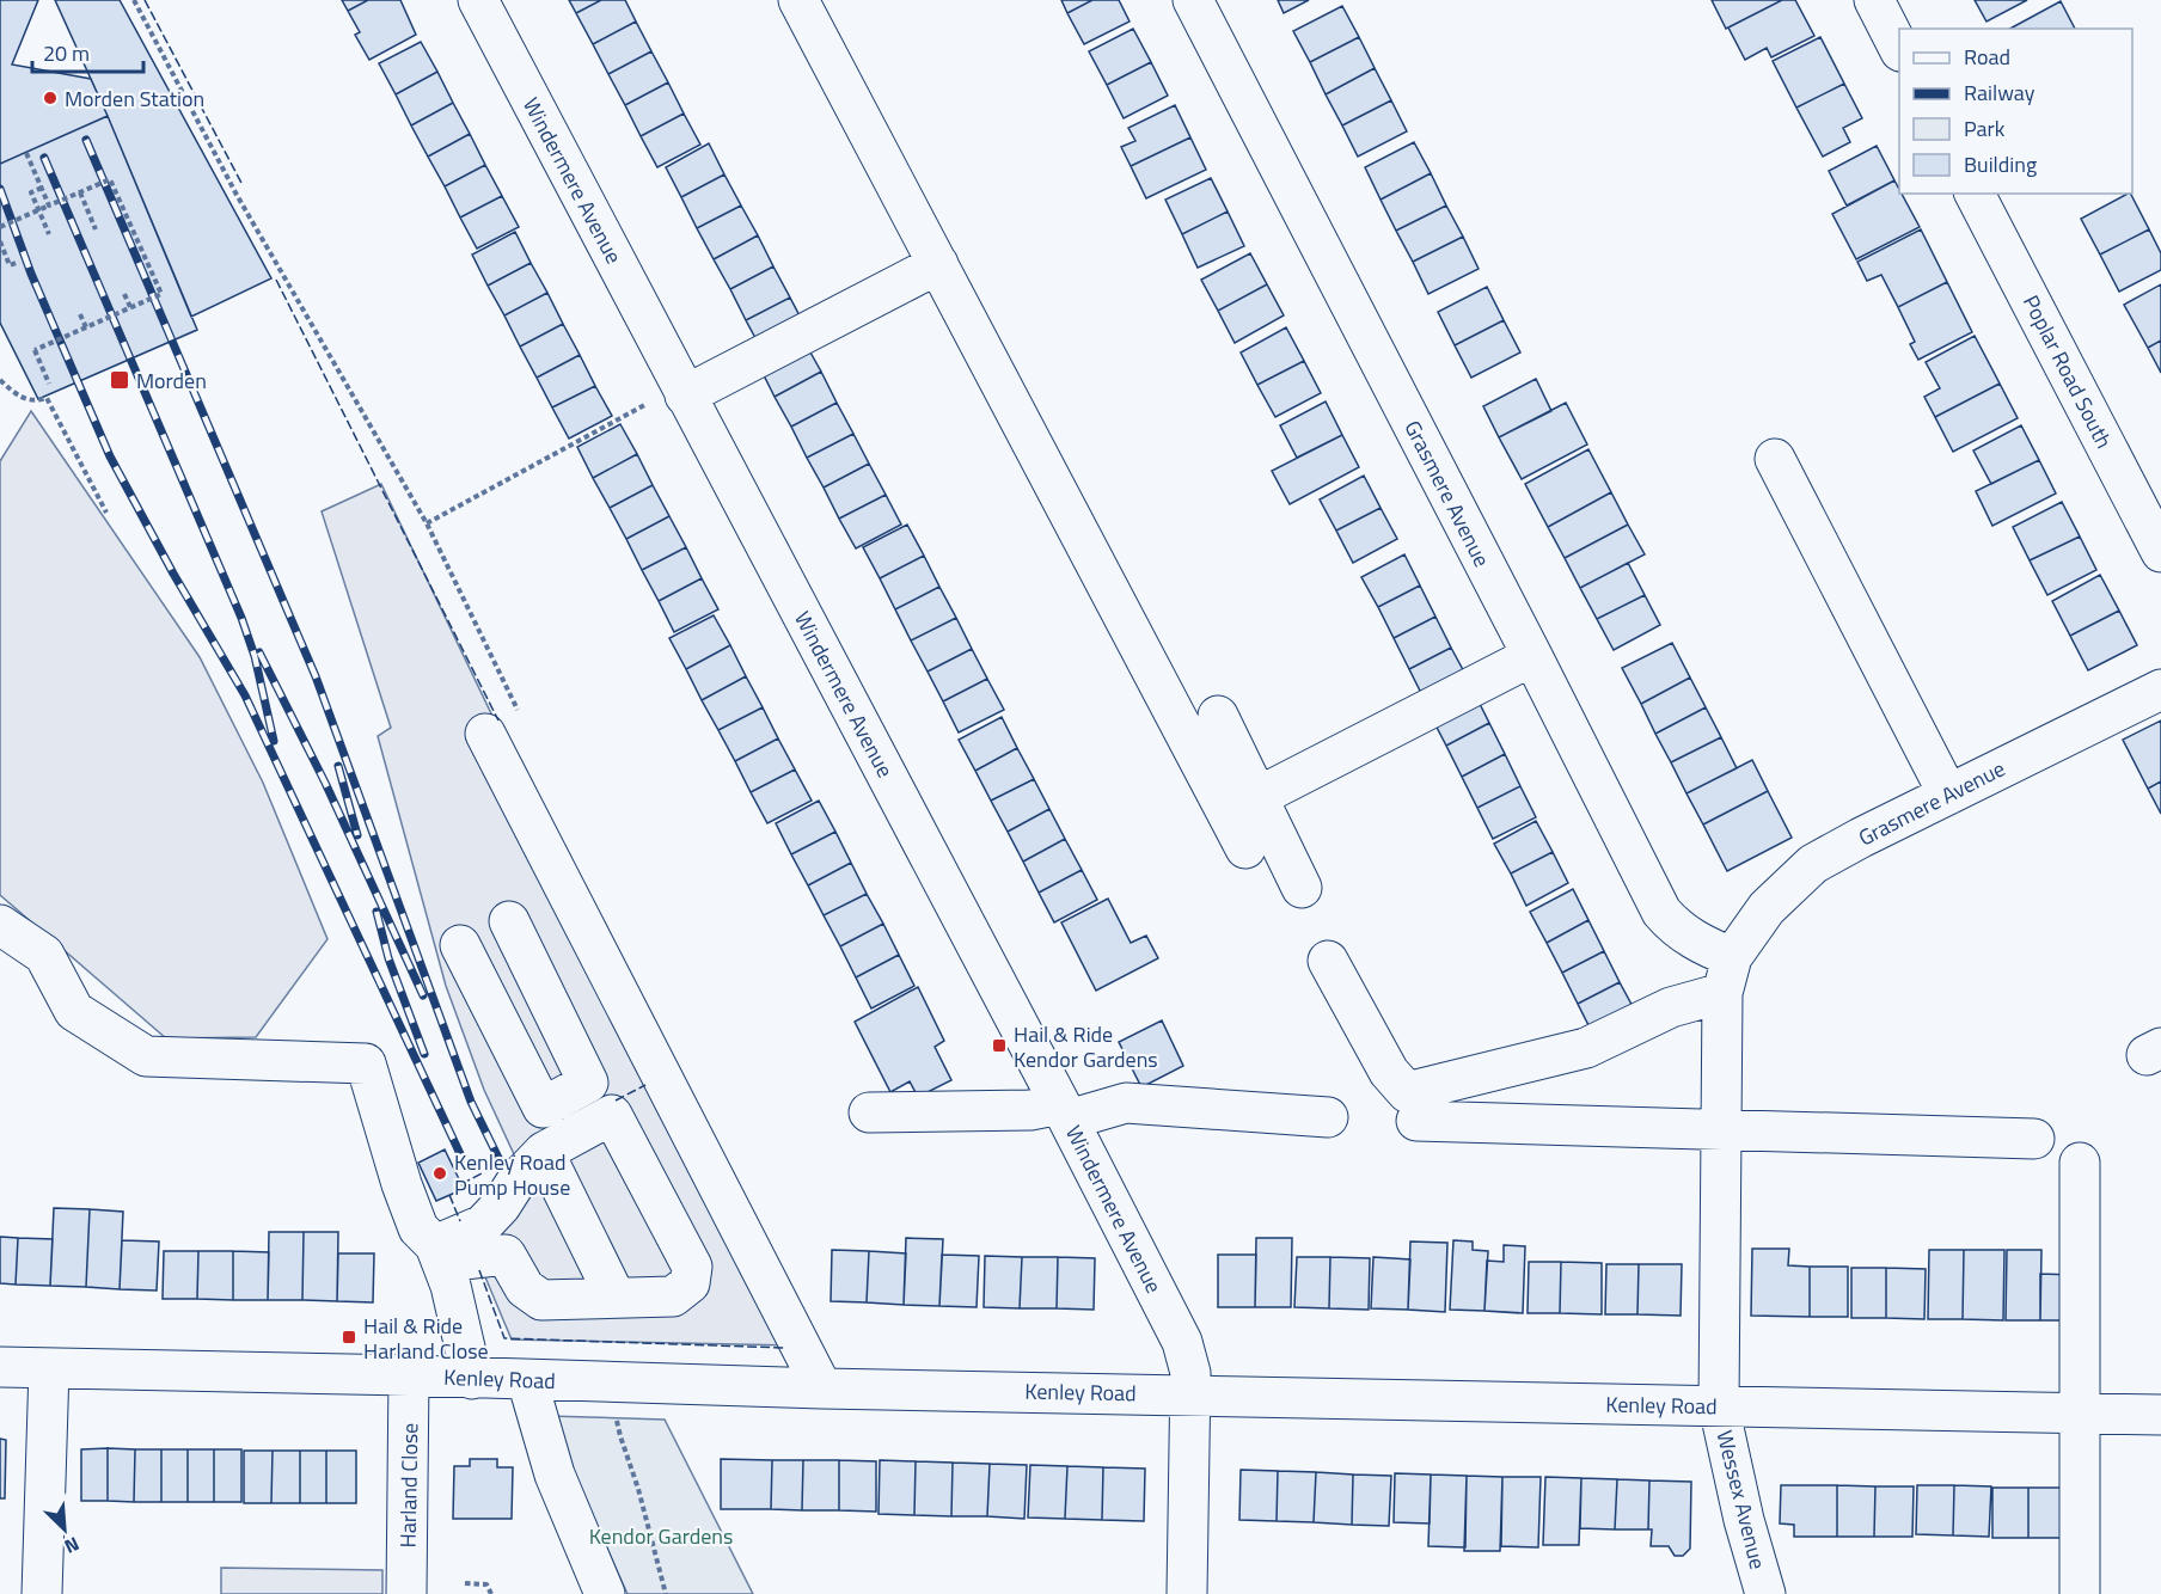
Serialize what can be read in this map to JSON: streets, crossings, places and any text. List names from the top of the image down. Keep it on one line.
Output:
{"streets":{"street":["Windermere Avenue","Poplar Road South","Grasmere Avenue","Kenley Road","Harland Close","Wessex Avenue"]},"crossings":[["Windermere Avenue","Kenley Road"],["Kenley Road","Harland Close"],["Kenley Road","Wessex Avenue"]],"parks":["Kendor Gardens"],"places":{"other":["Morden Station","Kenley Road Pump House"],"transit":["Morden","Hail & Ride Kendor Gardens","Hail & Ride Harland Close"]},"legend":["Road","Railway","Park","Building"],"scale_bar":"20 m","north":"bottom right"}
